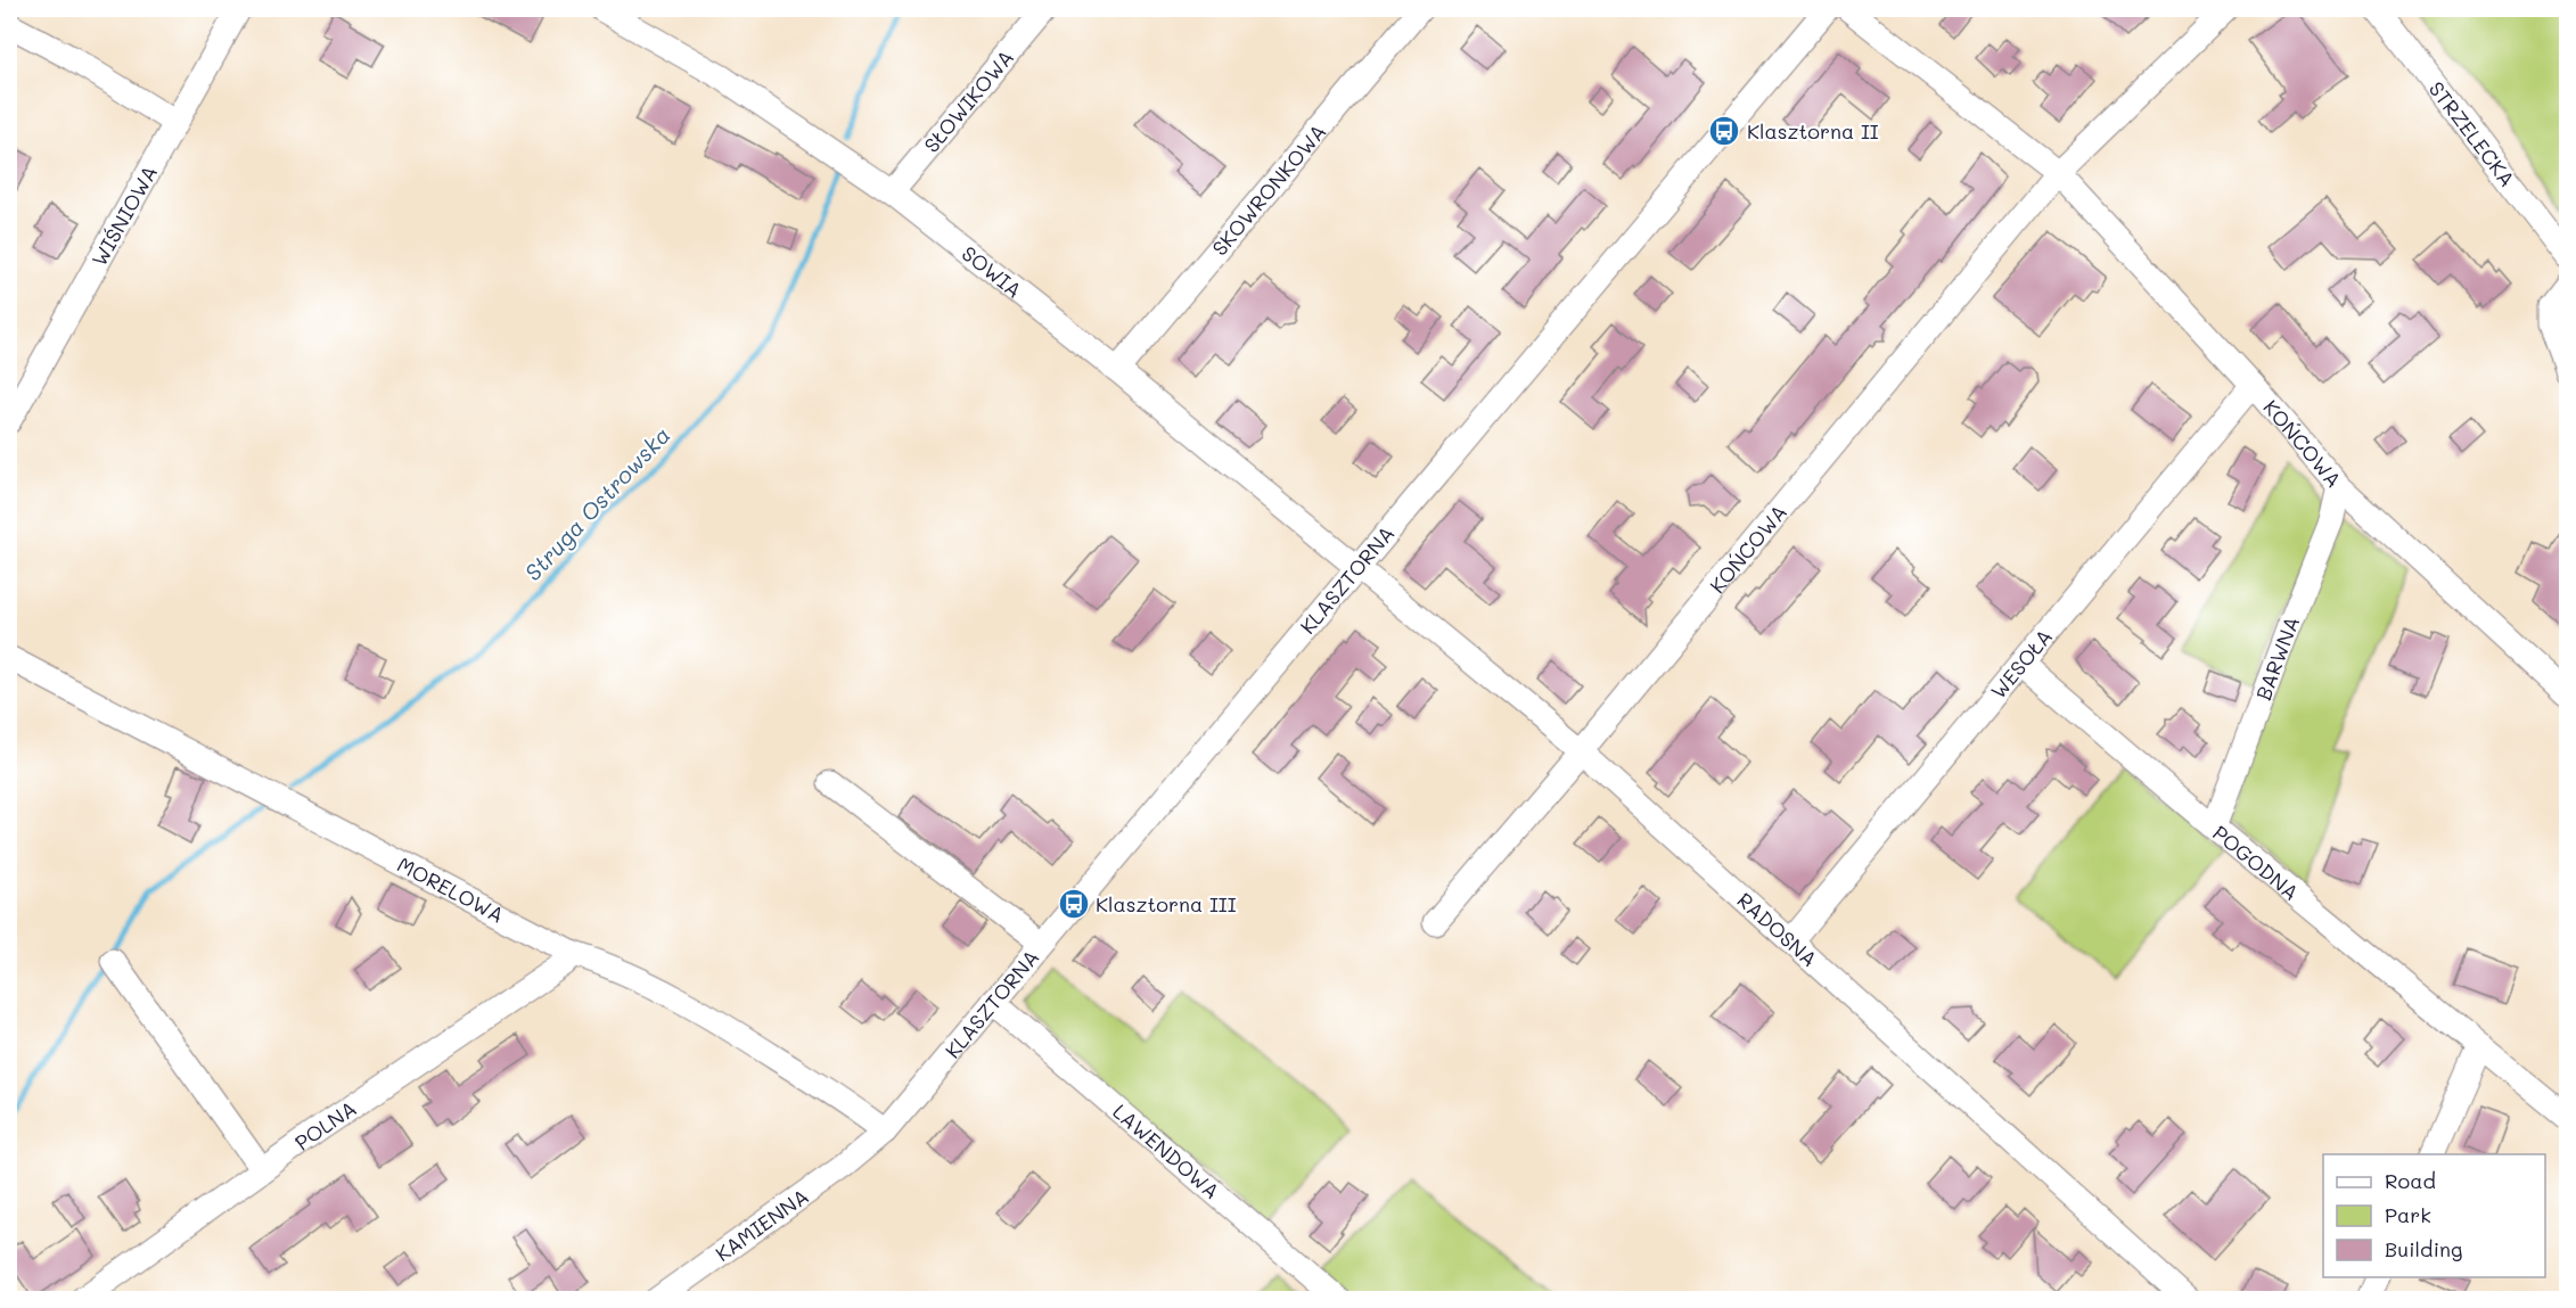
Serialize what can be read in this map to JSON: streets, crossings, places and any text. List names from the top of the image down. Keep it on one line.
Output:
{"streets":{"street":["SŁOWIKOWA","STRZELECKA","SKOWRONKOWA","WIŚNIOWA","SOWIA","KOŃCOWA","KLASZTORNA","BARWNA","WESOŁA","POGODNA","MORELOWA","RADOSNA","POLNA","LAWENDOWA","KAMIENNA"]},"crossings":[["SŁOWIKOWA","SOWIA"],["SKOWRONKOWA","SOWIA"],["SOWIA","KLASZTORNA"],["SOWIA","RADOSNA"],["KOŃCOWA","BARWNA"],["KOŃCOWA","WESOŁA"],["KOŃCOWA","RADOSNA"],["KLASZTORNA","MORELOWA"],["KLASZTORNA","RADOSNA"],["KLASZTORNA","LAWENDOWA"],["KLASZTORNA","KAMIENNA"],["BARWNA","POGODNA"],["WESOŁA","POGODNA"],["WESOŁA","RADOSNA"],["MORELOWA","POLNA"]],"water":["Struga Ostrowska"],"places":{"bus stop":["Klasztorna II","Klasztorna III"]},"legend":["Road","Park","Building"]}
